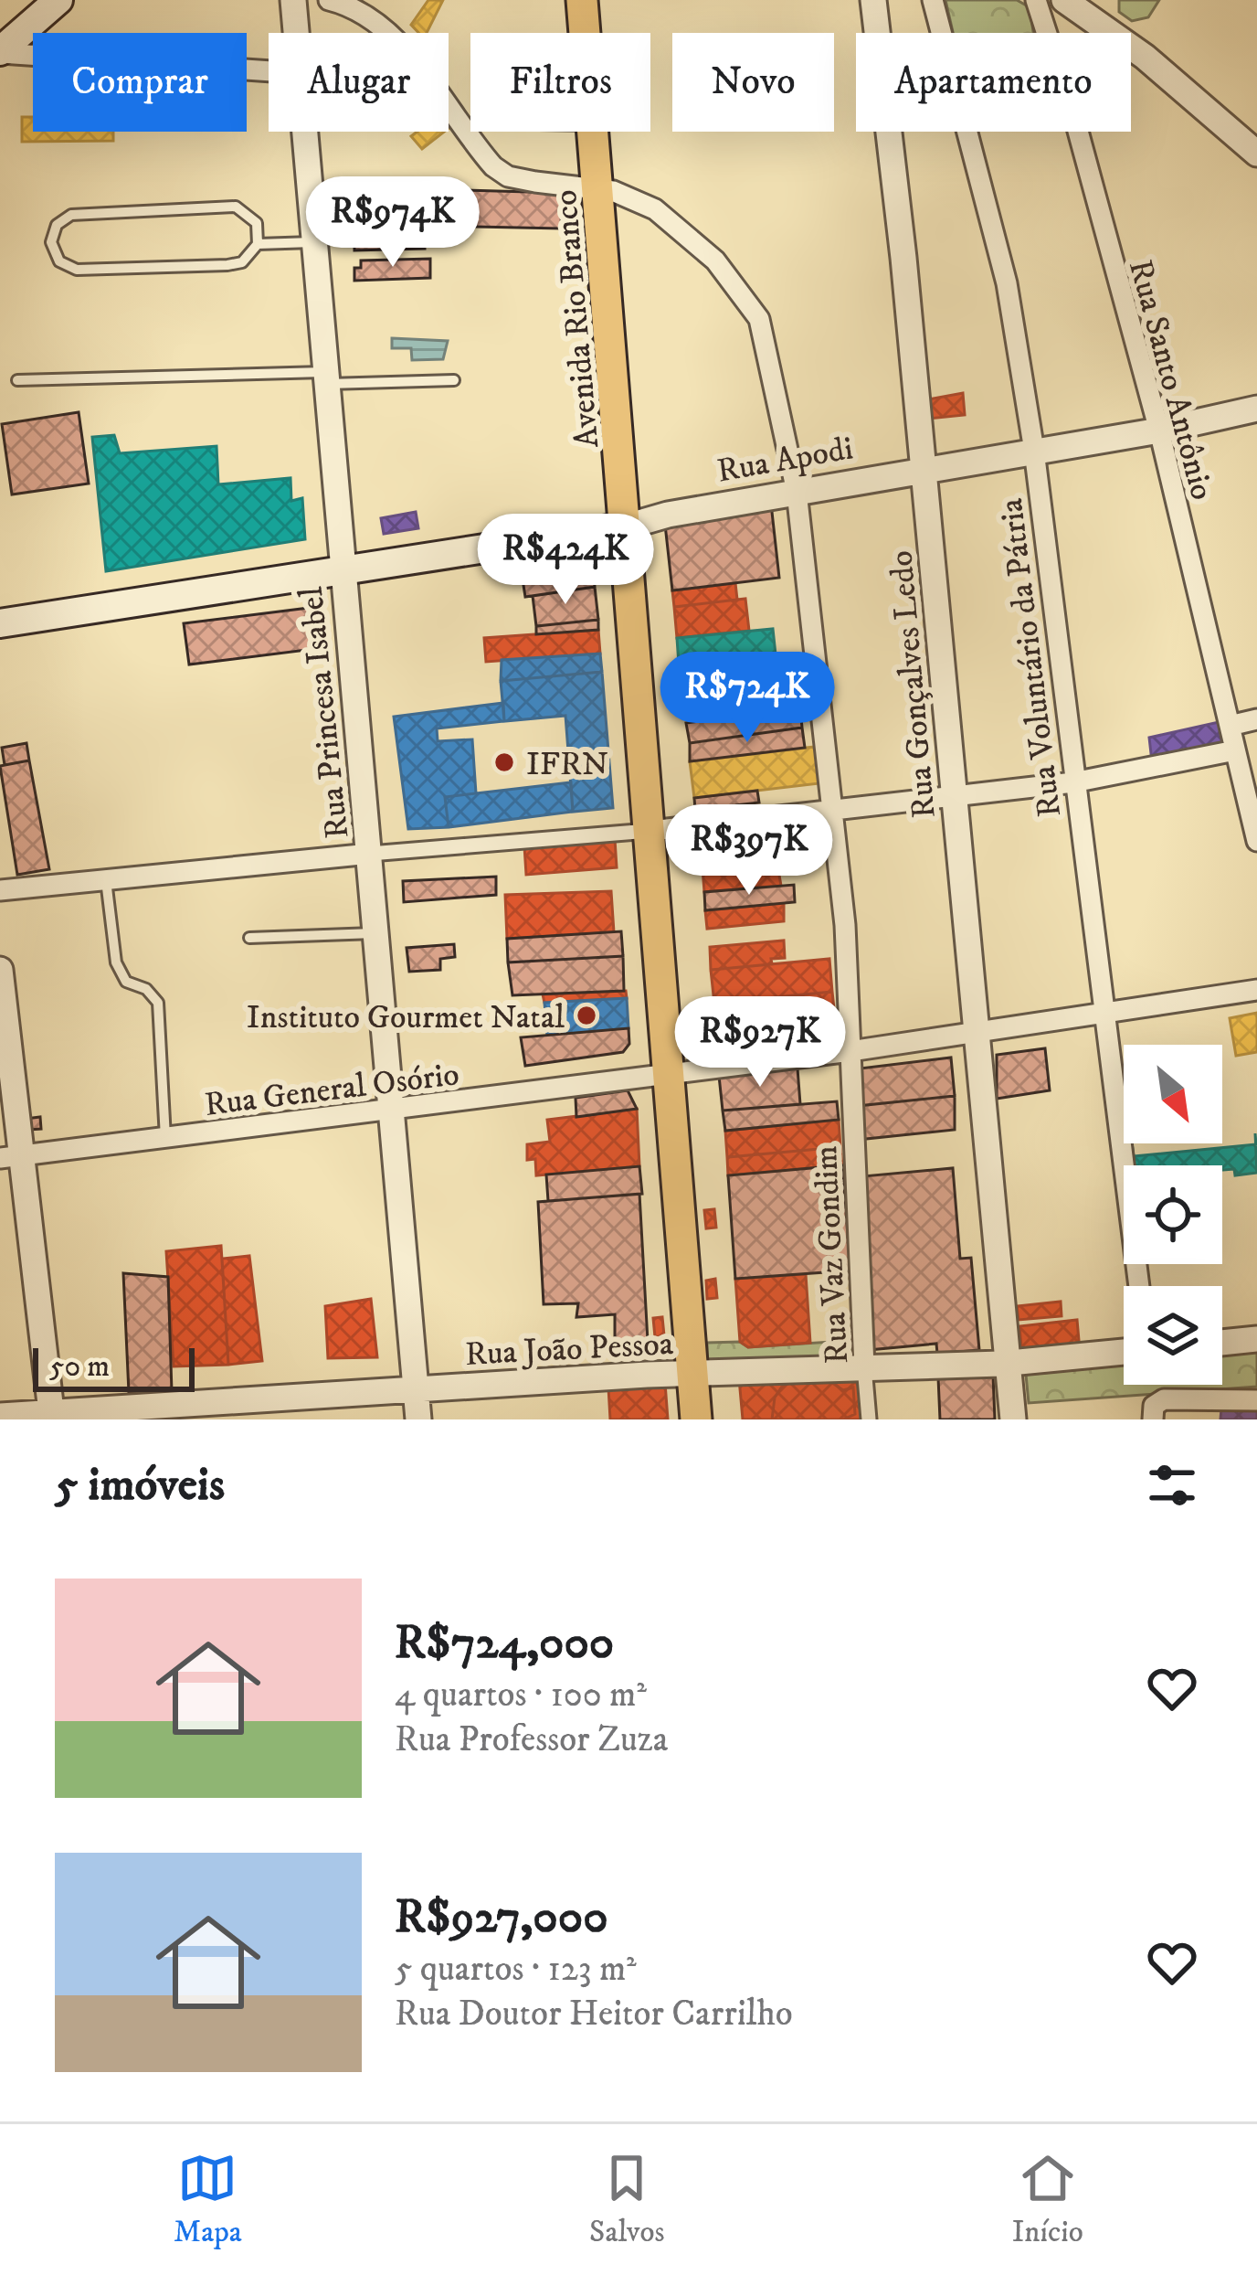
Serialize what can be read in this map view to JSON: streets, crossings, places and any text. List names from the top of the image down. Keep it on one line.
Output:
{"streets":{"main road":["Avenida Rio Branco","Rua Apodi"],"street":["Rua Santo Antônio","Rua Voluntário da Pátria","Rua Gonçalves Ledo","Rua Princesa Isabel","Rua General Osório","Rua Vaz Gondim","Rua João Pessoa"]},"crossings":[["Avenida Rio Branco","Rua Apodi"],["Avenida Rio Branco","Rua General Osório"],["Avenida Rio Branco","Rua Vaz Gondim"],["Avenida Rio Branco","Rua João Pessoa"],["Rua Santo Antônio","Rua Apodi"],["Rua Apodi","Rua Voluntário da Pátria"],["Rua Apodi","Rua Gonçalves Ledo"],["Rua Apodi","Rua Princesa Isabel"],["Rua Apodi","Rua Vaz Gondim"],["Rua Voluntário da Pátria","Rua General Osório"],["Rua Gonçalves Ledo","Rua General Osório"],["Rua Gonçalves Ledo","Rua João Pessoa"],["Rua Princesa Isabel","Rua General Osório"],["Rua Princesa Isabel","Rua João Pessoa"],["Rua General Osório","Rua Vaz Gondim"],["Rua Vaz Gondim","Rua João Pessoa"]],"places":["IFRN","Instituto Gourmet Natal"],"scale_bar":"50 m","north":"bottom right","page":{"chip":["Comprar","Alugar","Filtros","Novo","Apartamento"],"price":["R$974K","R$424K","R$724K","R$397K","R$927K"],"scale":"50 m","heading":"5 imóveis","list":[{"name":"R$724,000","note":"4 quartos · 100 m² · Rua Professor Zuza"},{"name":"R$927,000","note":"5 quartos · 123 m² · Rua Doutor Heitor Carrilho"}],"tabs":["Mapa","Salvos","Início"]}}
